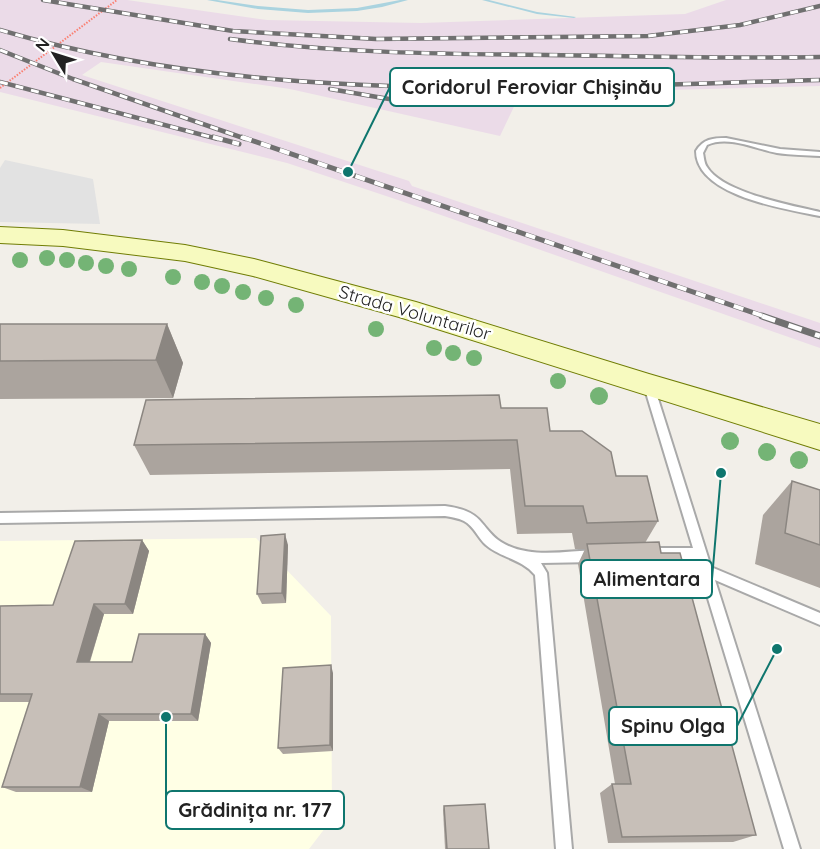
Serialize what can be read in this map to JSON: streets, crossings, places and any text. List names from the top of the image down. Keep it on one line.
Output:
{"streets":{"main road":["Strada Voluntarilor"]},"places":["Coridorul Feroviar Chișinău","Alimentara","Spinu Olga","Grădinița nr. 177"],"north":"top left"}
